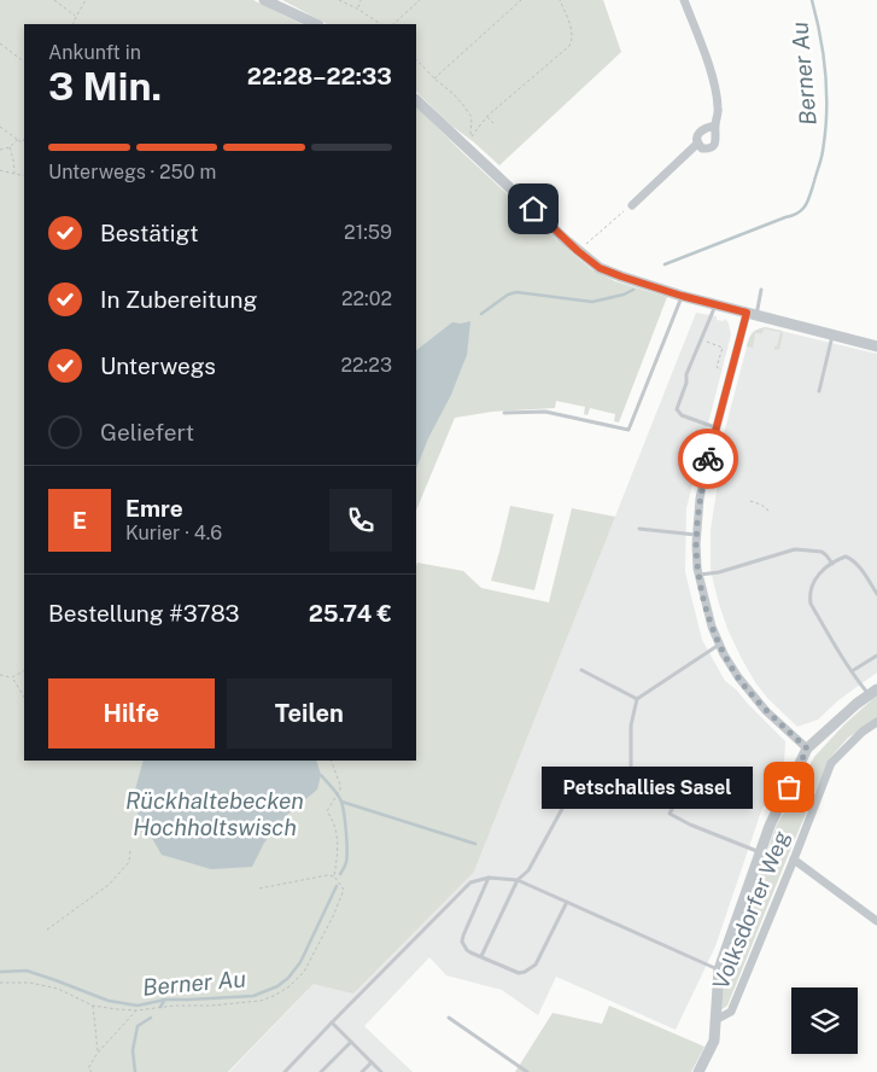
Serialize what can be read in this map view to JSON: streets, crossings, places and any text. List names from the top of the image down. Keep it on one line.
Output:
{"streets":{"street":["Volksdorfer Weg"]},"water":["Berner Au","Rückhaltebecken Hochholtswisch"],"places":["Petschallies Sasel"],"page":{"heading":["3 Min.","Ankunft in","22:28–22:33"],"panel":["Emre","Kurier · 4.6","Bestellung #3783","25.74 €"],"bar":"Unterwegs · 250 m","list":[["Bestätigt","21:59"],["In Zubereitung","22:02"],["Unterwegs","22:23"],"Geliefert"],"round":"E","buttons":["Hilfe","Teilen"],"bubble":"Petschallies Sasel"}}
